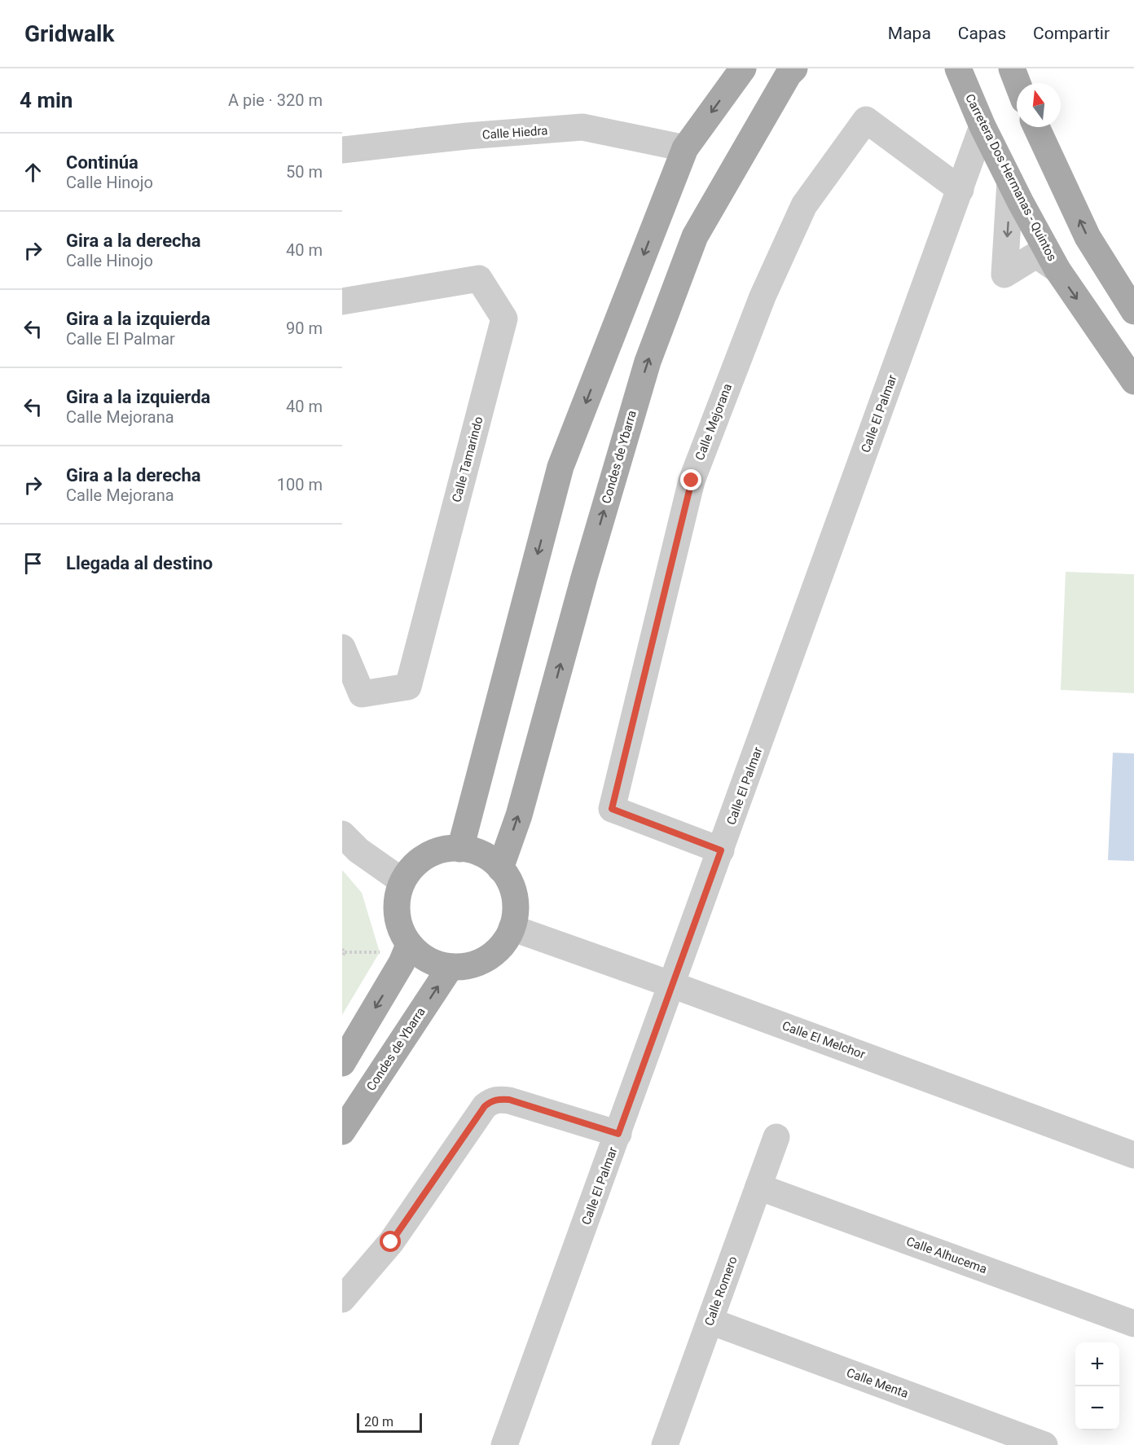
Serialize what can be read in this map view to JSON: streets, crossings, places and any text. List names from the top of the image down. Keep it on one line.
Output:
{"streets":{"main road":["Carretera Dos Hermanas - Quintos","Condes de Ybarra"],"street":["Calle Hiedra","Calle El Palmar","Calle Mejorana","Calle Tamarindo","Calle El Melchor","Calle Alhucema","Calle Romero","Calle Menta"]},"crossings":[["Carretera Dos Hermanas - Quintos","Calle El Palmar"],["Calle El Palmar","Calle Mejorana"],["Calle El Palmar","Calle El Melchor"],["Condes de Ybarra","Calle El Melchor"],["Calle Alhucema","Calle Romero"],["Calle Romero","Calle Menta"]],"scale_bar":"20 m","north":"top","page":{"header":"Gridwalk","nav":["Mapa","Capas","Compartir"],"heading":["4 min","A pie · 320 m"],"list":[["Continúa","Calle Hinojo","50 m"],["Gira a la derecha","Calle Hinojo","40 m"],["Gira a la izquierda","Calle El Palmar","90 m"],["Gira a la izquierda","Calle Mejorana","40 m"],["Gira a la derecha","Calle Mejorana","100 m"],"Llegada al destino"],"map_buttons":["+","−"],"scale":"20 m"}}
